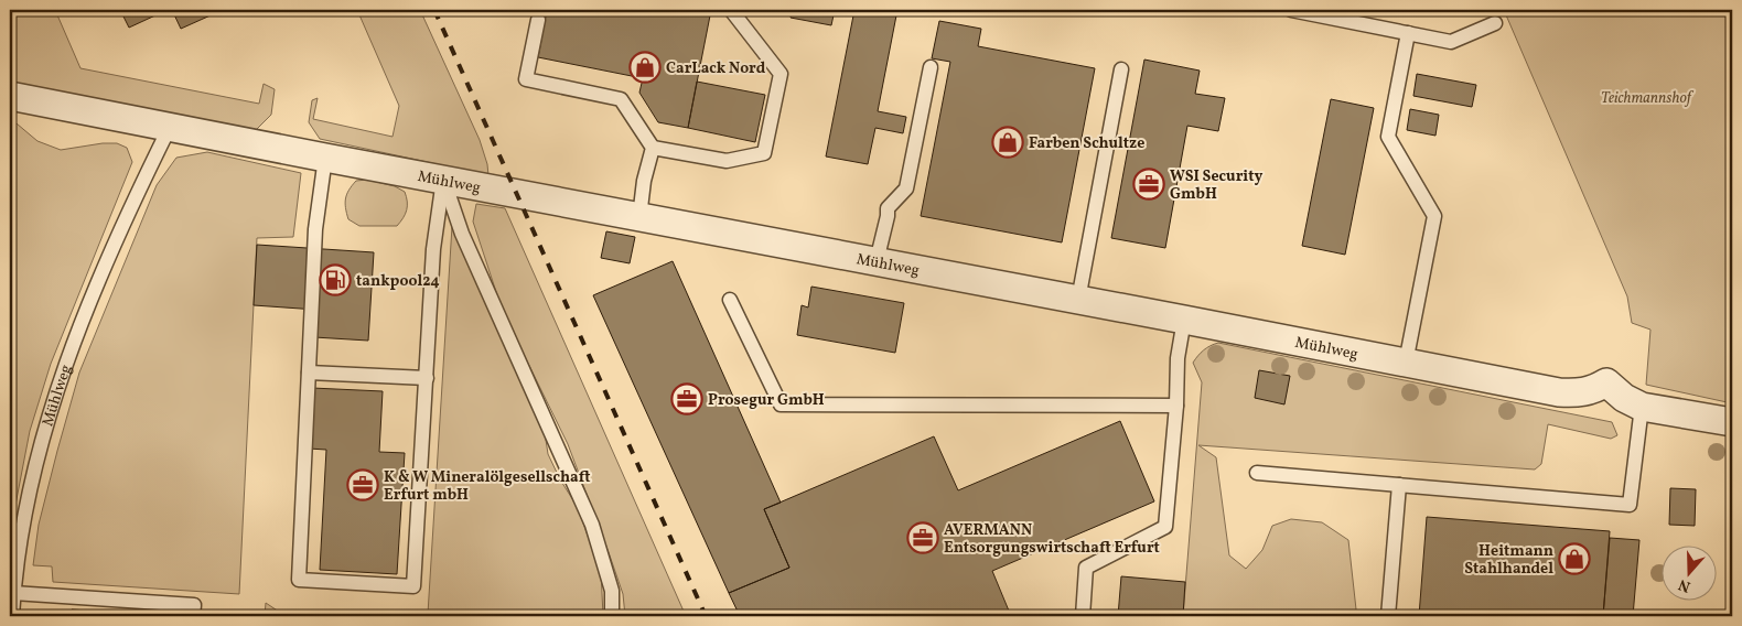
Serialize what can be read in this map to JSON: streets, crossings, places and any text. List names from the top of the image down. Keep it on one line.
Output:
{"streets":{"street":["Mühlweg"]},"parks":["Teichmannshof"],"places":{"shop":["CarLack Nord","Farben Schultze","Heitmann Stahlhandel"],"office":["WSI Security GmbH","Prosegur GmbH","K & W Mineralölgesellschaft Erfurt mbH","AVERMANN Entsorgungswirtschaft Erfurt"],"fuel station":["tankpool24"]},"north":"bottom"}
